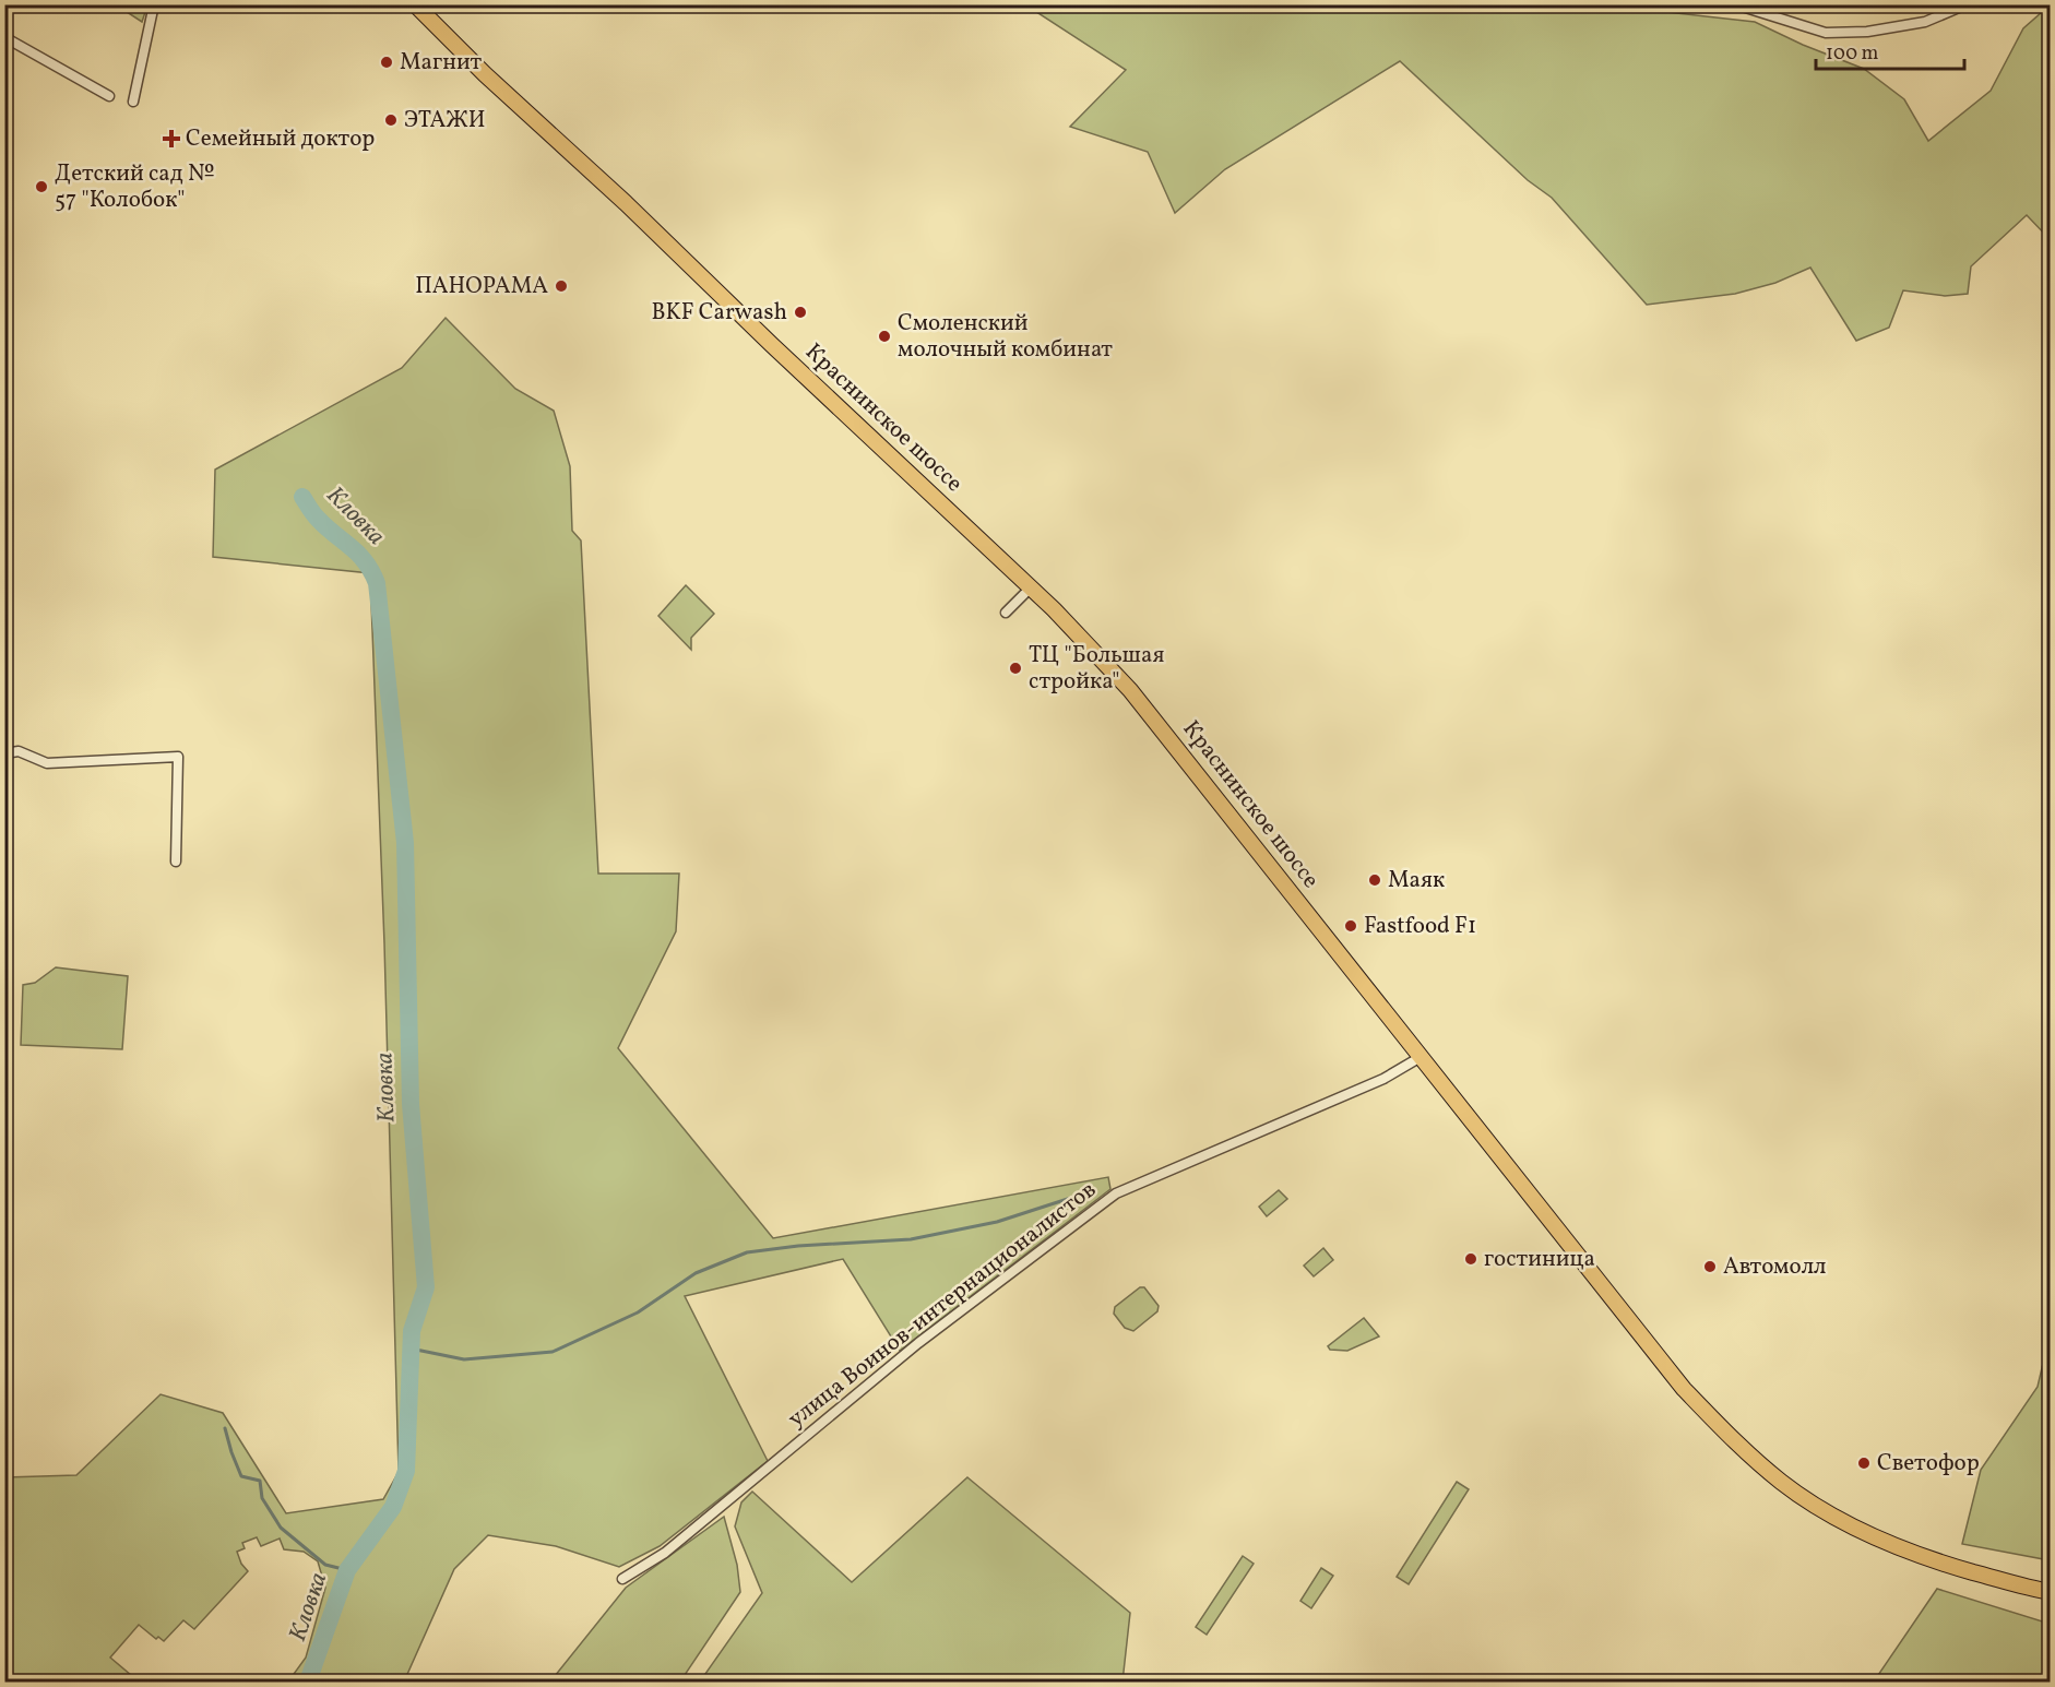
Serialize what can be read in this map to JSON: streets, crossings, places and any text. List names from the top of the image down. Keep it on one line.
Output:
{"streets":{"main road":["Краснинское шоссе"],"street":["улица Воинов-интернационалистов"]},"crossings":[["Краснинское шоссе","улица Воинов-интернационалистов"]],"water":["Кловка"],"places":{"other":["Магнит","ЭТАЖИ","Детский сад № 57 \"Колобок\"","ПАНОРАМА","BKF Carwash","Смоленский молочный комбинат","ТЦ \"Большая стройка\"","Маяк","Fastfood F1","гостиница","Автомолл","Светофор"],"health":["Семейный доктор"]},"scale_bar":"100 m"}
